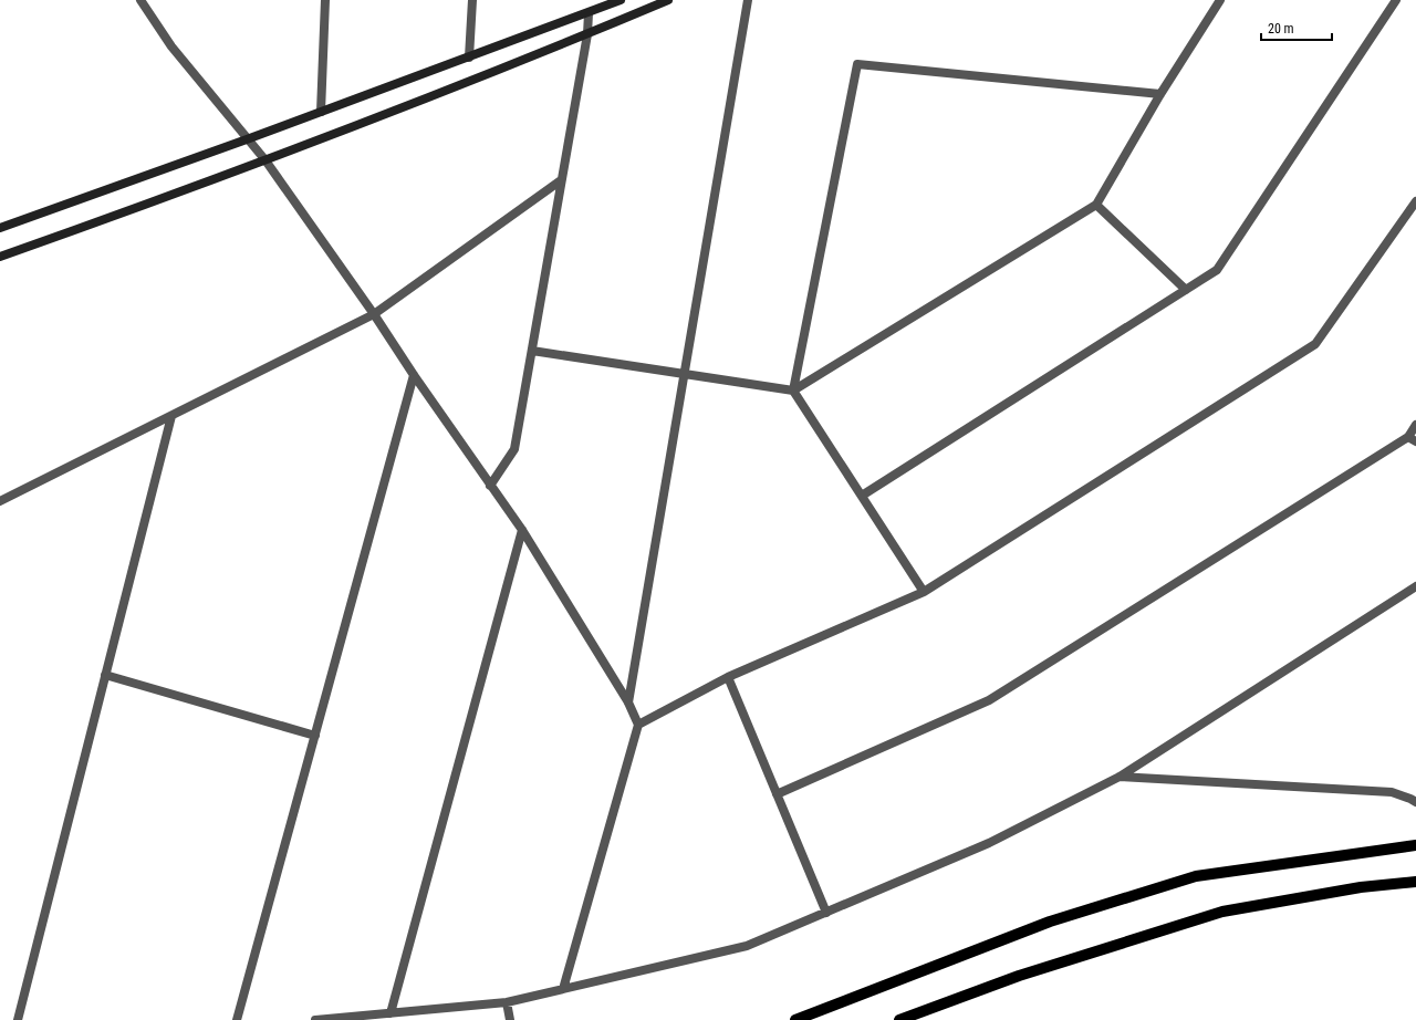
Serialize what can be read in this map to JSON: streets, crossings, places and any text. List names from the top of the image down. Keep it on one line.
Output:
{"scale_bar":"20 m"}
